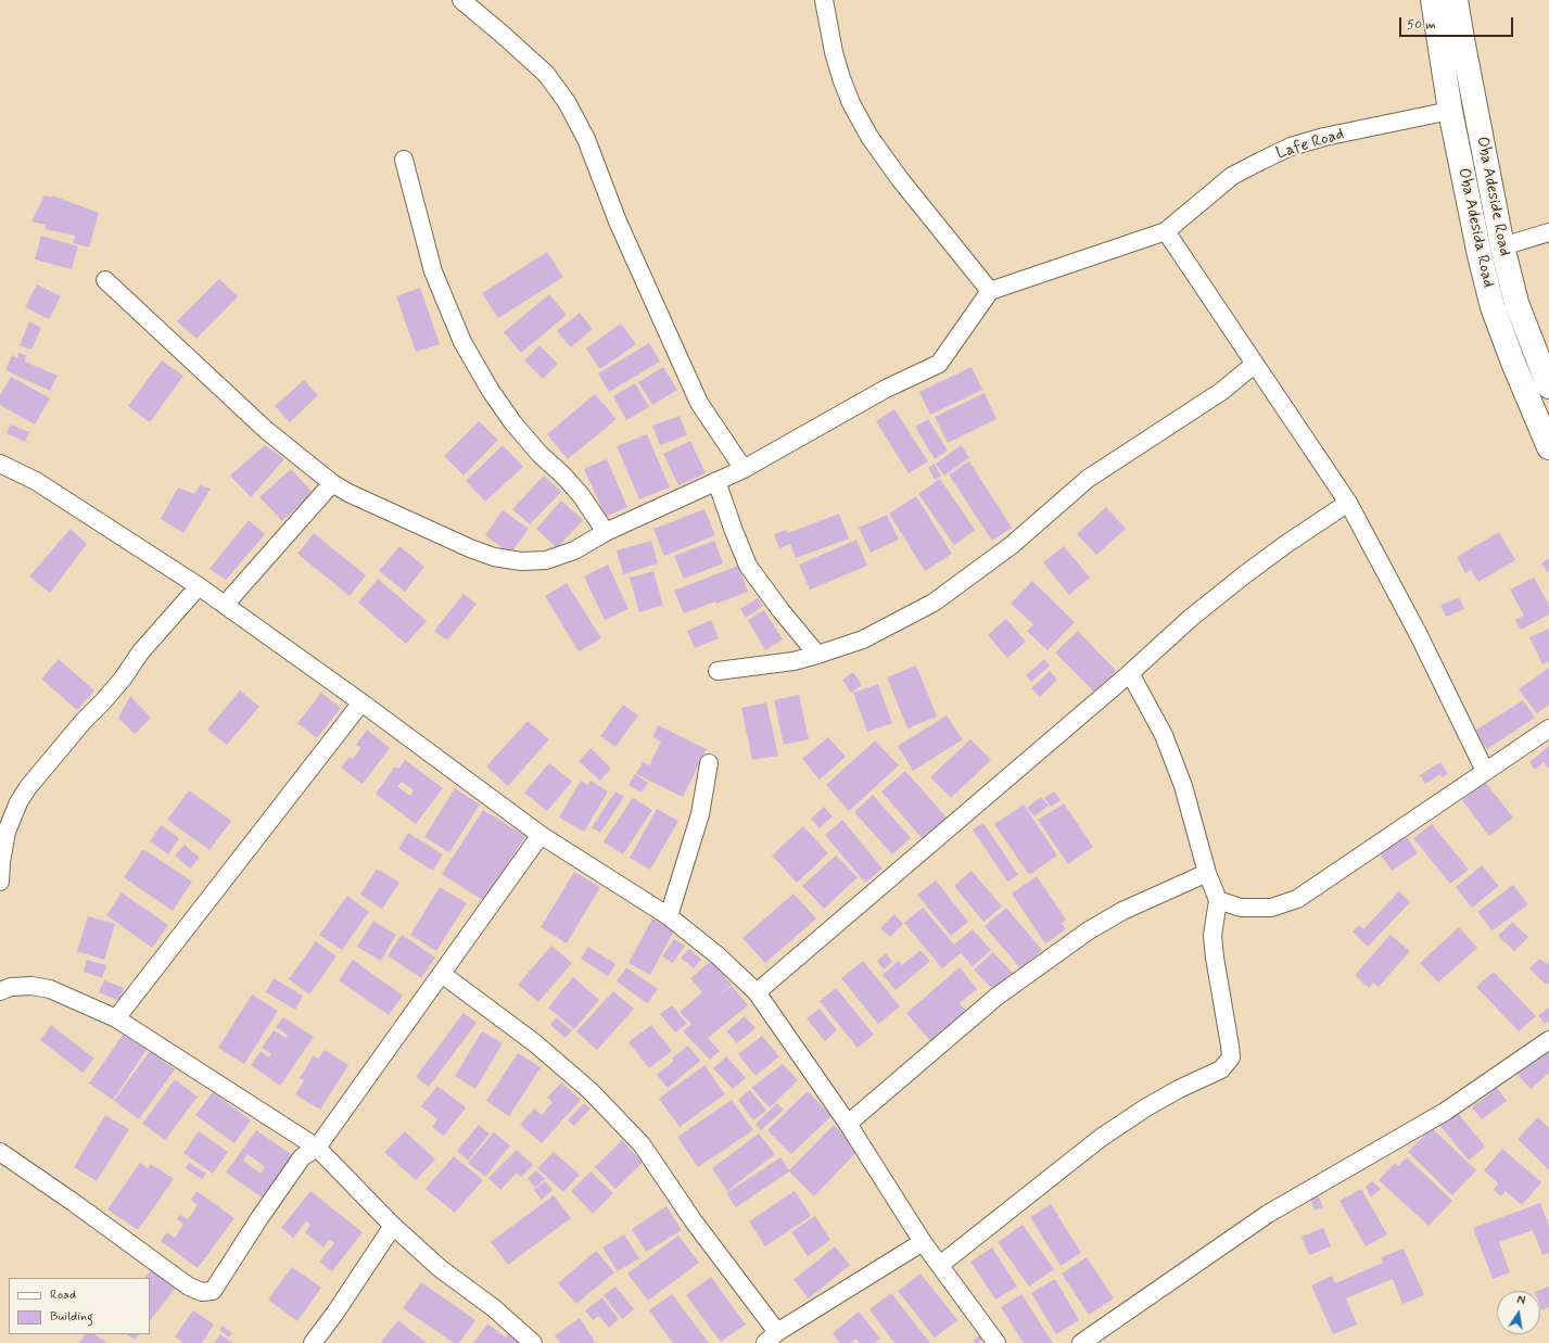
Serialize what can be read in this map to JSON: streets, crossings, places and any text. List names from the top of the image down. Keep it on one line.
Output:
{"streets":{"main road":["Oba Adeside Road","Oba Adesida Road"],"street":["Lafe Road"]},"crossings":[["Lafe Road","Oba Adesida Road"]],"legend":["Road","Building"],"scale_bar":"50 m","north":"top"}
